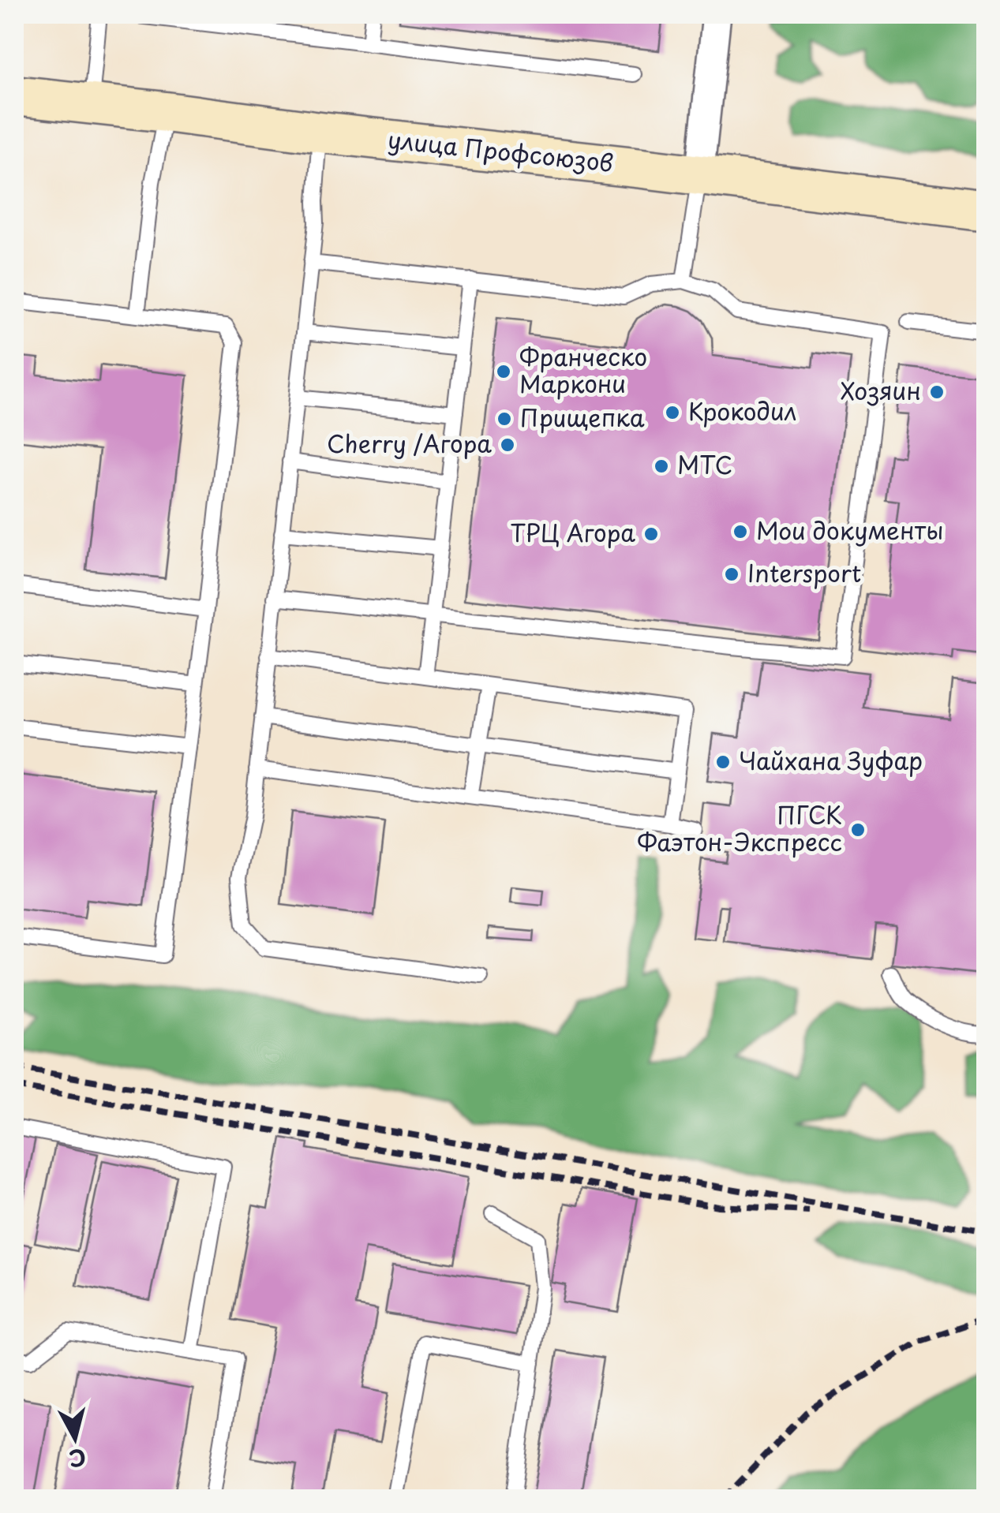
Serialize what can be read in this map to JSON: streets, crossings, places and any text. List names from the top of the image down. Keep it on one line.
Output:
{"streets":{"main road":["улица Профсоюзов"]},"places":["Франческо Маркони","Хозяин","Крокодил","Прищепка","Cherry /Агора","МТС","Мои документы","ТРЦ Агора","Intersport","Чайхана Зуфар","ПГСК Фаэтон-Экспресс"],"north":"bottom"}
